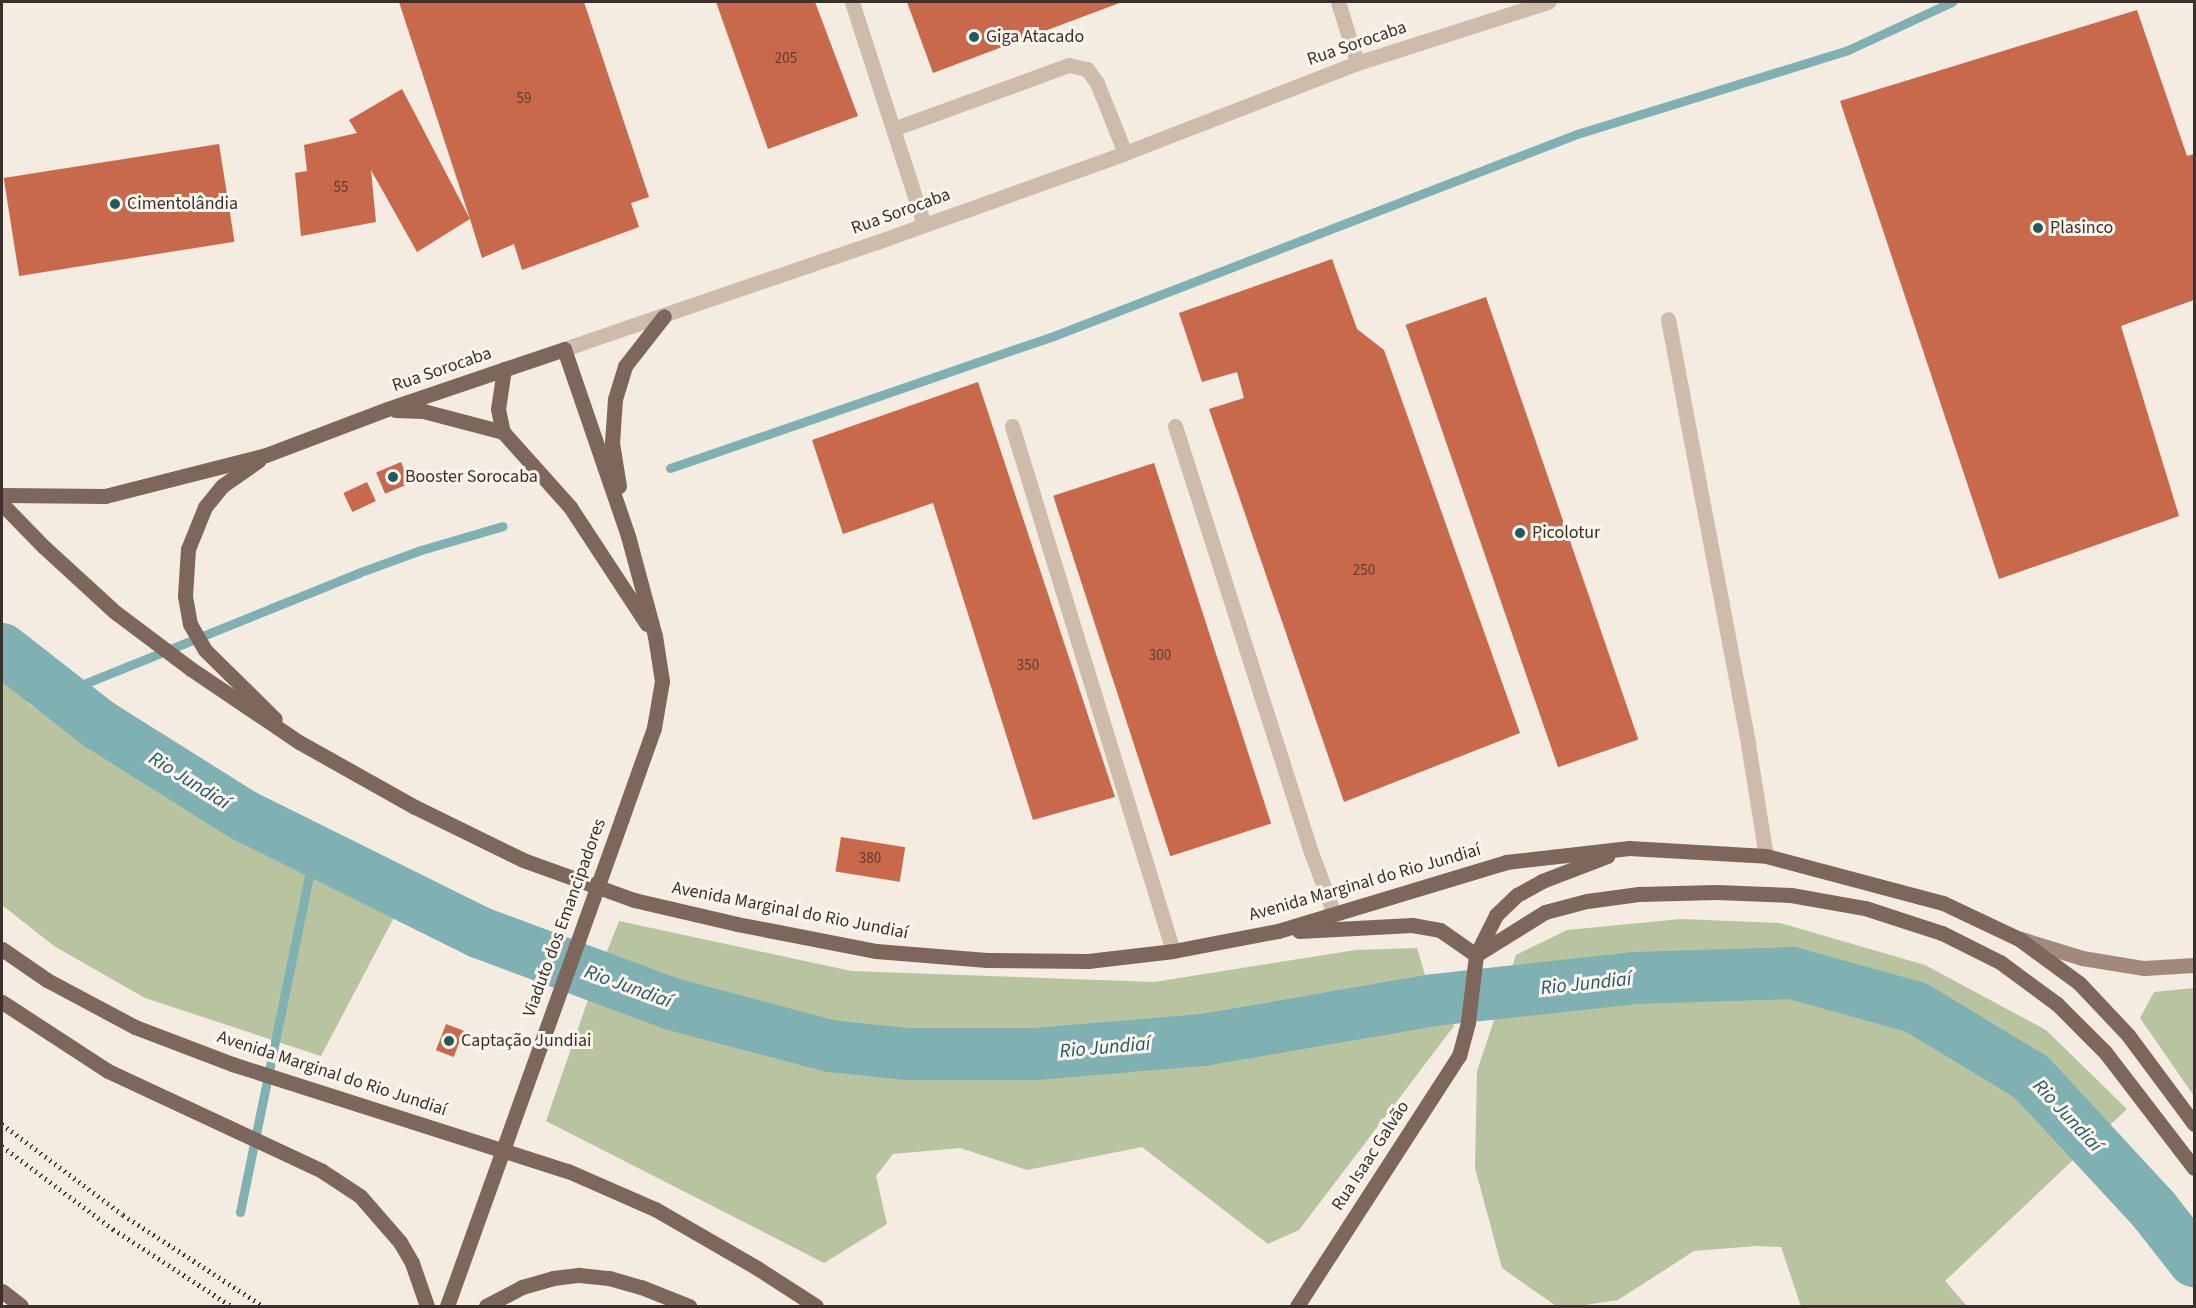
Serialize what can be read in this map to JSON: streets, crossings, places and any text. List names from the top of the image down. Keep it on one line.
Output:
{"streets":{"main road":["Rua Sorocaba","Avenida Marginal do Rio Jundiaí","Viaduto dos Emancipadores","Rua Isaac Galvão"]},"water":["Rio Jundiaí"],"places":["Giga Atacado","Cimentolândia","Plasinco","Booster Sorocaba","Picolotur","Captação Jundiai"],"house_numbers":["205","59","55","250","300","350","380"]}
